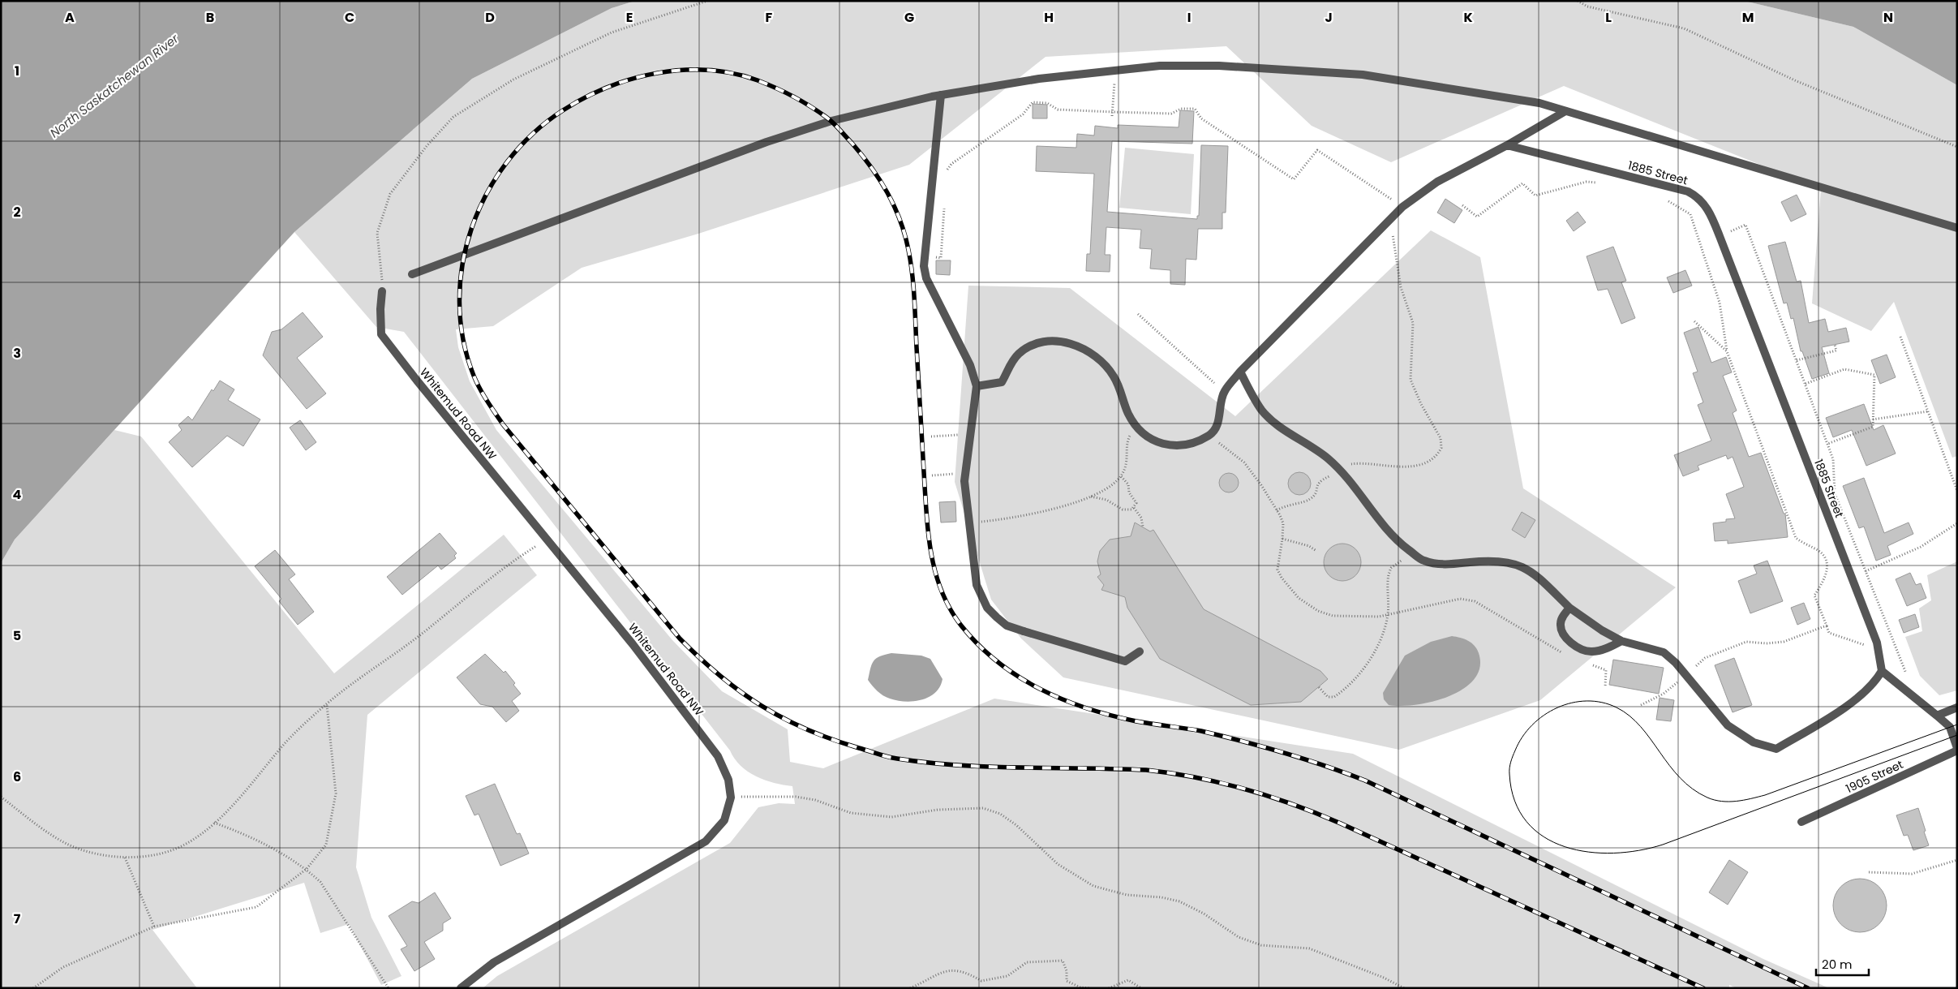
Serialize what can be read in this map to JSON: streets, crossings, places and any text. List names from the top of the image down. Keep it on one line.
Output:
{"streets":{"street":["1885 Street","Whitemud Road NW","1905 Street"]},"water":["North Saskatchewan River"],"scale_bar":"20 m","grid":{"columns":["A","B","C","D","E","F","G","H","I","J","K","L","M","N"],"rows":["1","2","3","4","5","6","7"]}}
